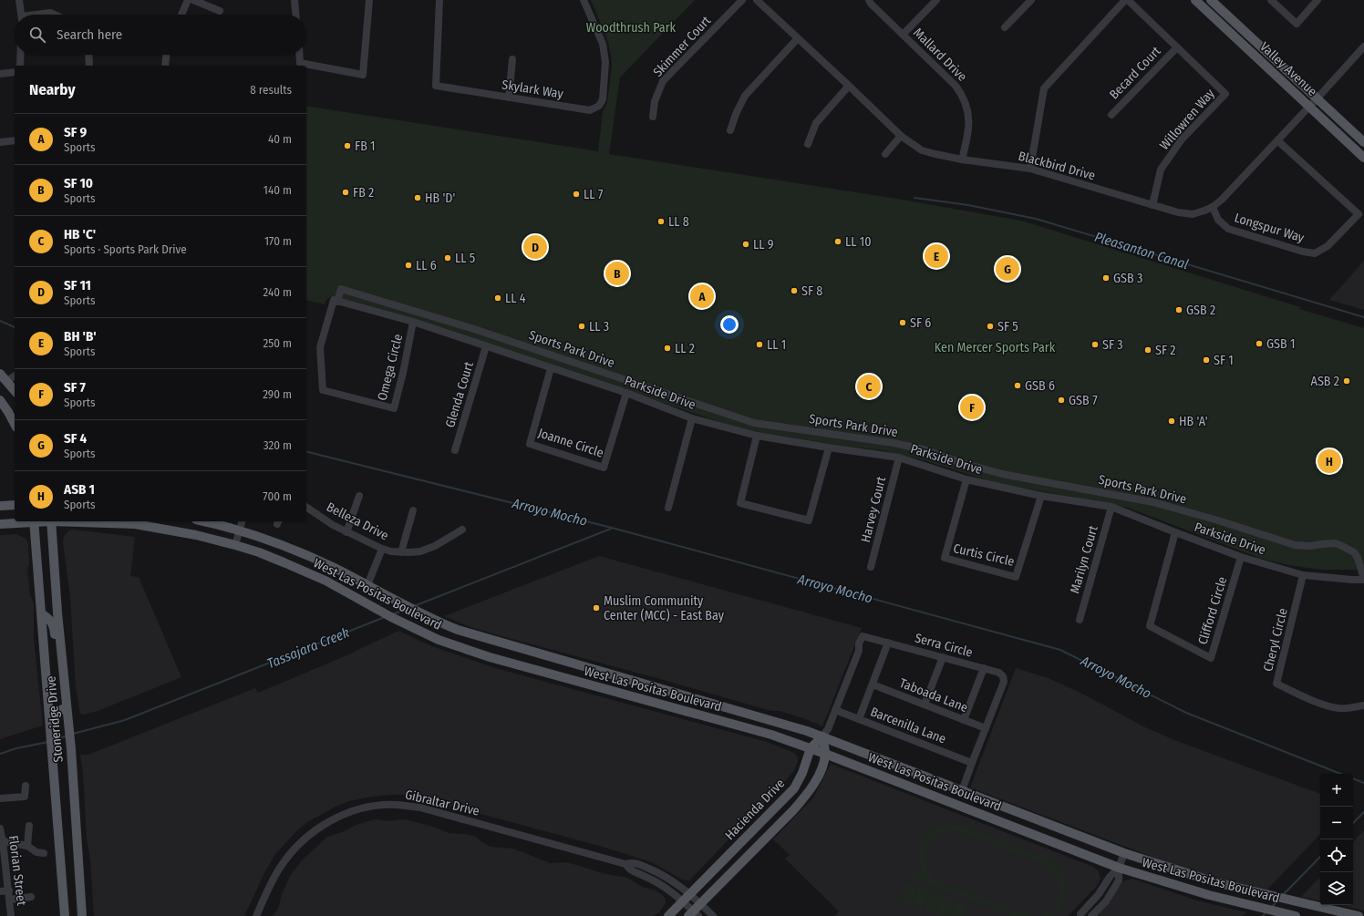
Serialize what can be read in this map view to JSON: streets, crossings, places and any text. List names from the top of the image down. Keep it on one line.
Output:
{"streets":{"main road":["Valley Avenue","West Las Positas Boulevard","Stoneridge Drive","Hacienda Drive"],"street":["Skimmer Court","Mallard Drive","Becard Court","Skylark Way","Willowren Way","Blackbird Drive","Longspur Way","Sports Park Drive","Omega Circle","Parkside Drive","Glenda Court","Joanne Circle","Harvey Court","Belleza Drive","Curtis Circle","Marilyn Court","Clifford Circle","Cheryl Circle","Serra Circle","Taboada Lane","Barcenilla Lane","Gibraltar Drive","Florian Street"]},"crossings":[["Mallard Drive","Blackbird Drive"],["Valley Avenue","Blackbird Drive"],["Becard Court","Willowren Way"],["Willowren Way","Blackbird Drive"],["Blackbird Drive","Longspur Way"],["Sports Park Drive","Omega Circle"],["Sports Park Drive","Parkside Drive"],["Omega Circle","Parkside Drive"],["Parkside Drive","Glenda Court"],["Parkside Drive","Joanne Circle"],["Parkside Drive","Harvey Court"],["Parkside Drive","Curtis Circle"],["Parkside Drive","Marilyn Court"],["Parkside Drive","Clifford Circle"],["Parkside Drive","Cheryl Circle"],["West Las Positas Boulevard","Serra Circle"],["West Las Positas Boulevard","Stoneridge Drive"],["West Las Positas Boulevard","Hacienda Drive"],["Serra Circle","Taboada Lane"],["Serra Circle","Barcenilla Lane"],["Serra Circle","Hacienda Drive"],["Gibraltar Drive","Hacienda Drive"]],"water":["Pleasanton Canal","Arroyo Mocho","Tassajara Creek"],"parks":["Woodthrush Park","Ken Mercer Sports Park"],"places":["FB 1","FB 2","LL 7","HB 'D'","LL 8","LL 10","LL 9","LL 5","LL 6","GSB 3","SF 8","LL 4","GSB 2","SF 6","LL 3","SF 5","GSB 1","LL 1","SF 3","LL 2","SF 2","SF 1","ASB 2","GSB 6","GSB 7","HB 'A'","Muslim Community Center (MCC) - East Bay"],"page":{"search":"Search here","heading":["Nearby","8 results"],"list":[{"mark":"A","name":"SF 9","note":"Sports","value":"40 m"},{"mark":"B","name":"SF 10","note":"Sports","value":"140 m"},{"mark":"C","name":"HB 'C'","note":"Sports · Sports Park Drive","value":"170 m"},{"mark":"D","name":"SF 11","note":"Sports","value":"240 m"},{"mark":"E","name":"BH 'B'","note":"Sports","value":"250 m"},{"mark":"F","name":"SF 7","note":"Sports","value":"290 m"},{"mark":"G","name":"SF 4","note":"Sports","value":"320 m"},{"mark":"H","name":"ASB 1","note":"Sports","value":"700 m"}],"pins":["D","E","G","B","A","C","F","H"],"map_buttons":["+","−"]}}
